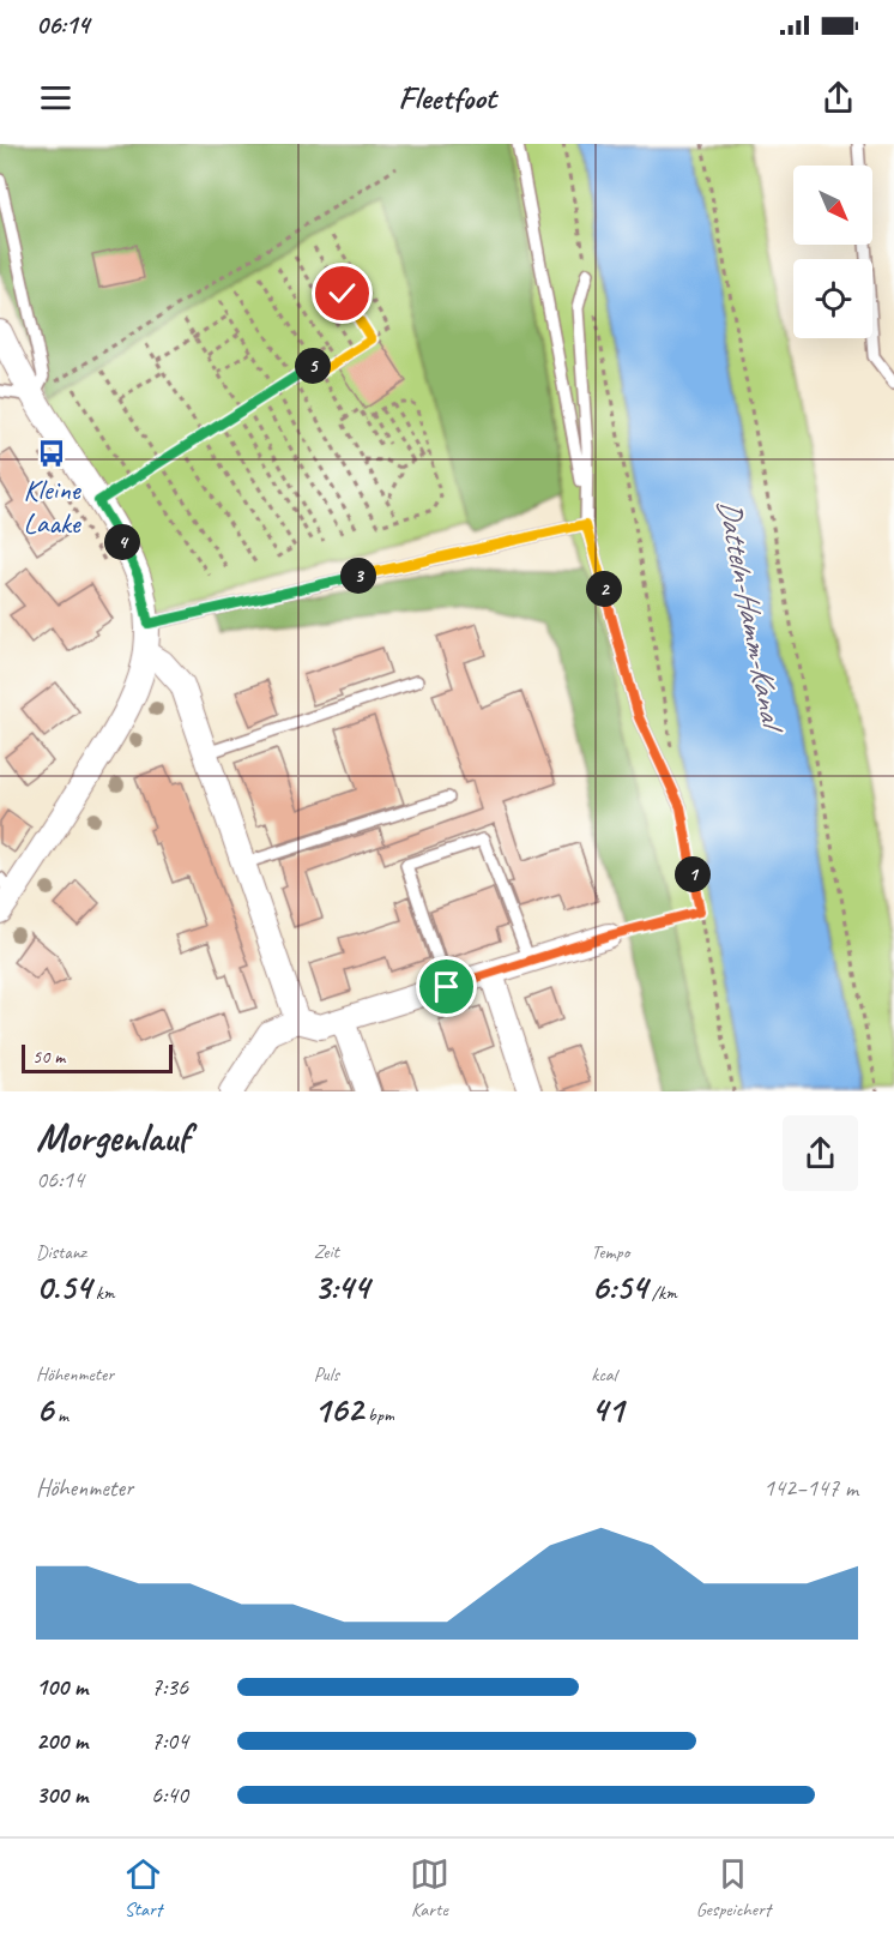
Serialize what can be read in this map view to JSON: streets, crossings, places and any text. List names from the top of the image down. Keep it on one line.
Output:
{"water":["Datteln-Hamm-Kanal"],"places":{"bus stop":["Kleine Laake"]},"scale_bar":"50 m","north":"bottom right","page":{"status":"06:14","header":"Fleetfoot","pins":["5","4","3","2","1"],"scale":"50 m","heading":["Morgenlauf","06:14"],"stats":[["Distanz","0.54 km"],["Zeit","3:44"],["Tempo","6:54 /km"],["Höhenmeter","6 m"],["Puls","162 bpm"],["kcal","41"]],"chart":["Höhenmeter","142–147 m"],"list":[{"name":"100 m","note":"7:36"},{"name":"200 m","note":"7:04"},{"name":"300 m","note":"6:40"}],"tabs":["Start","Karte","Gespeichert"]}}
